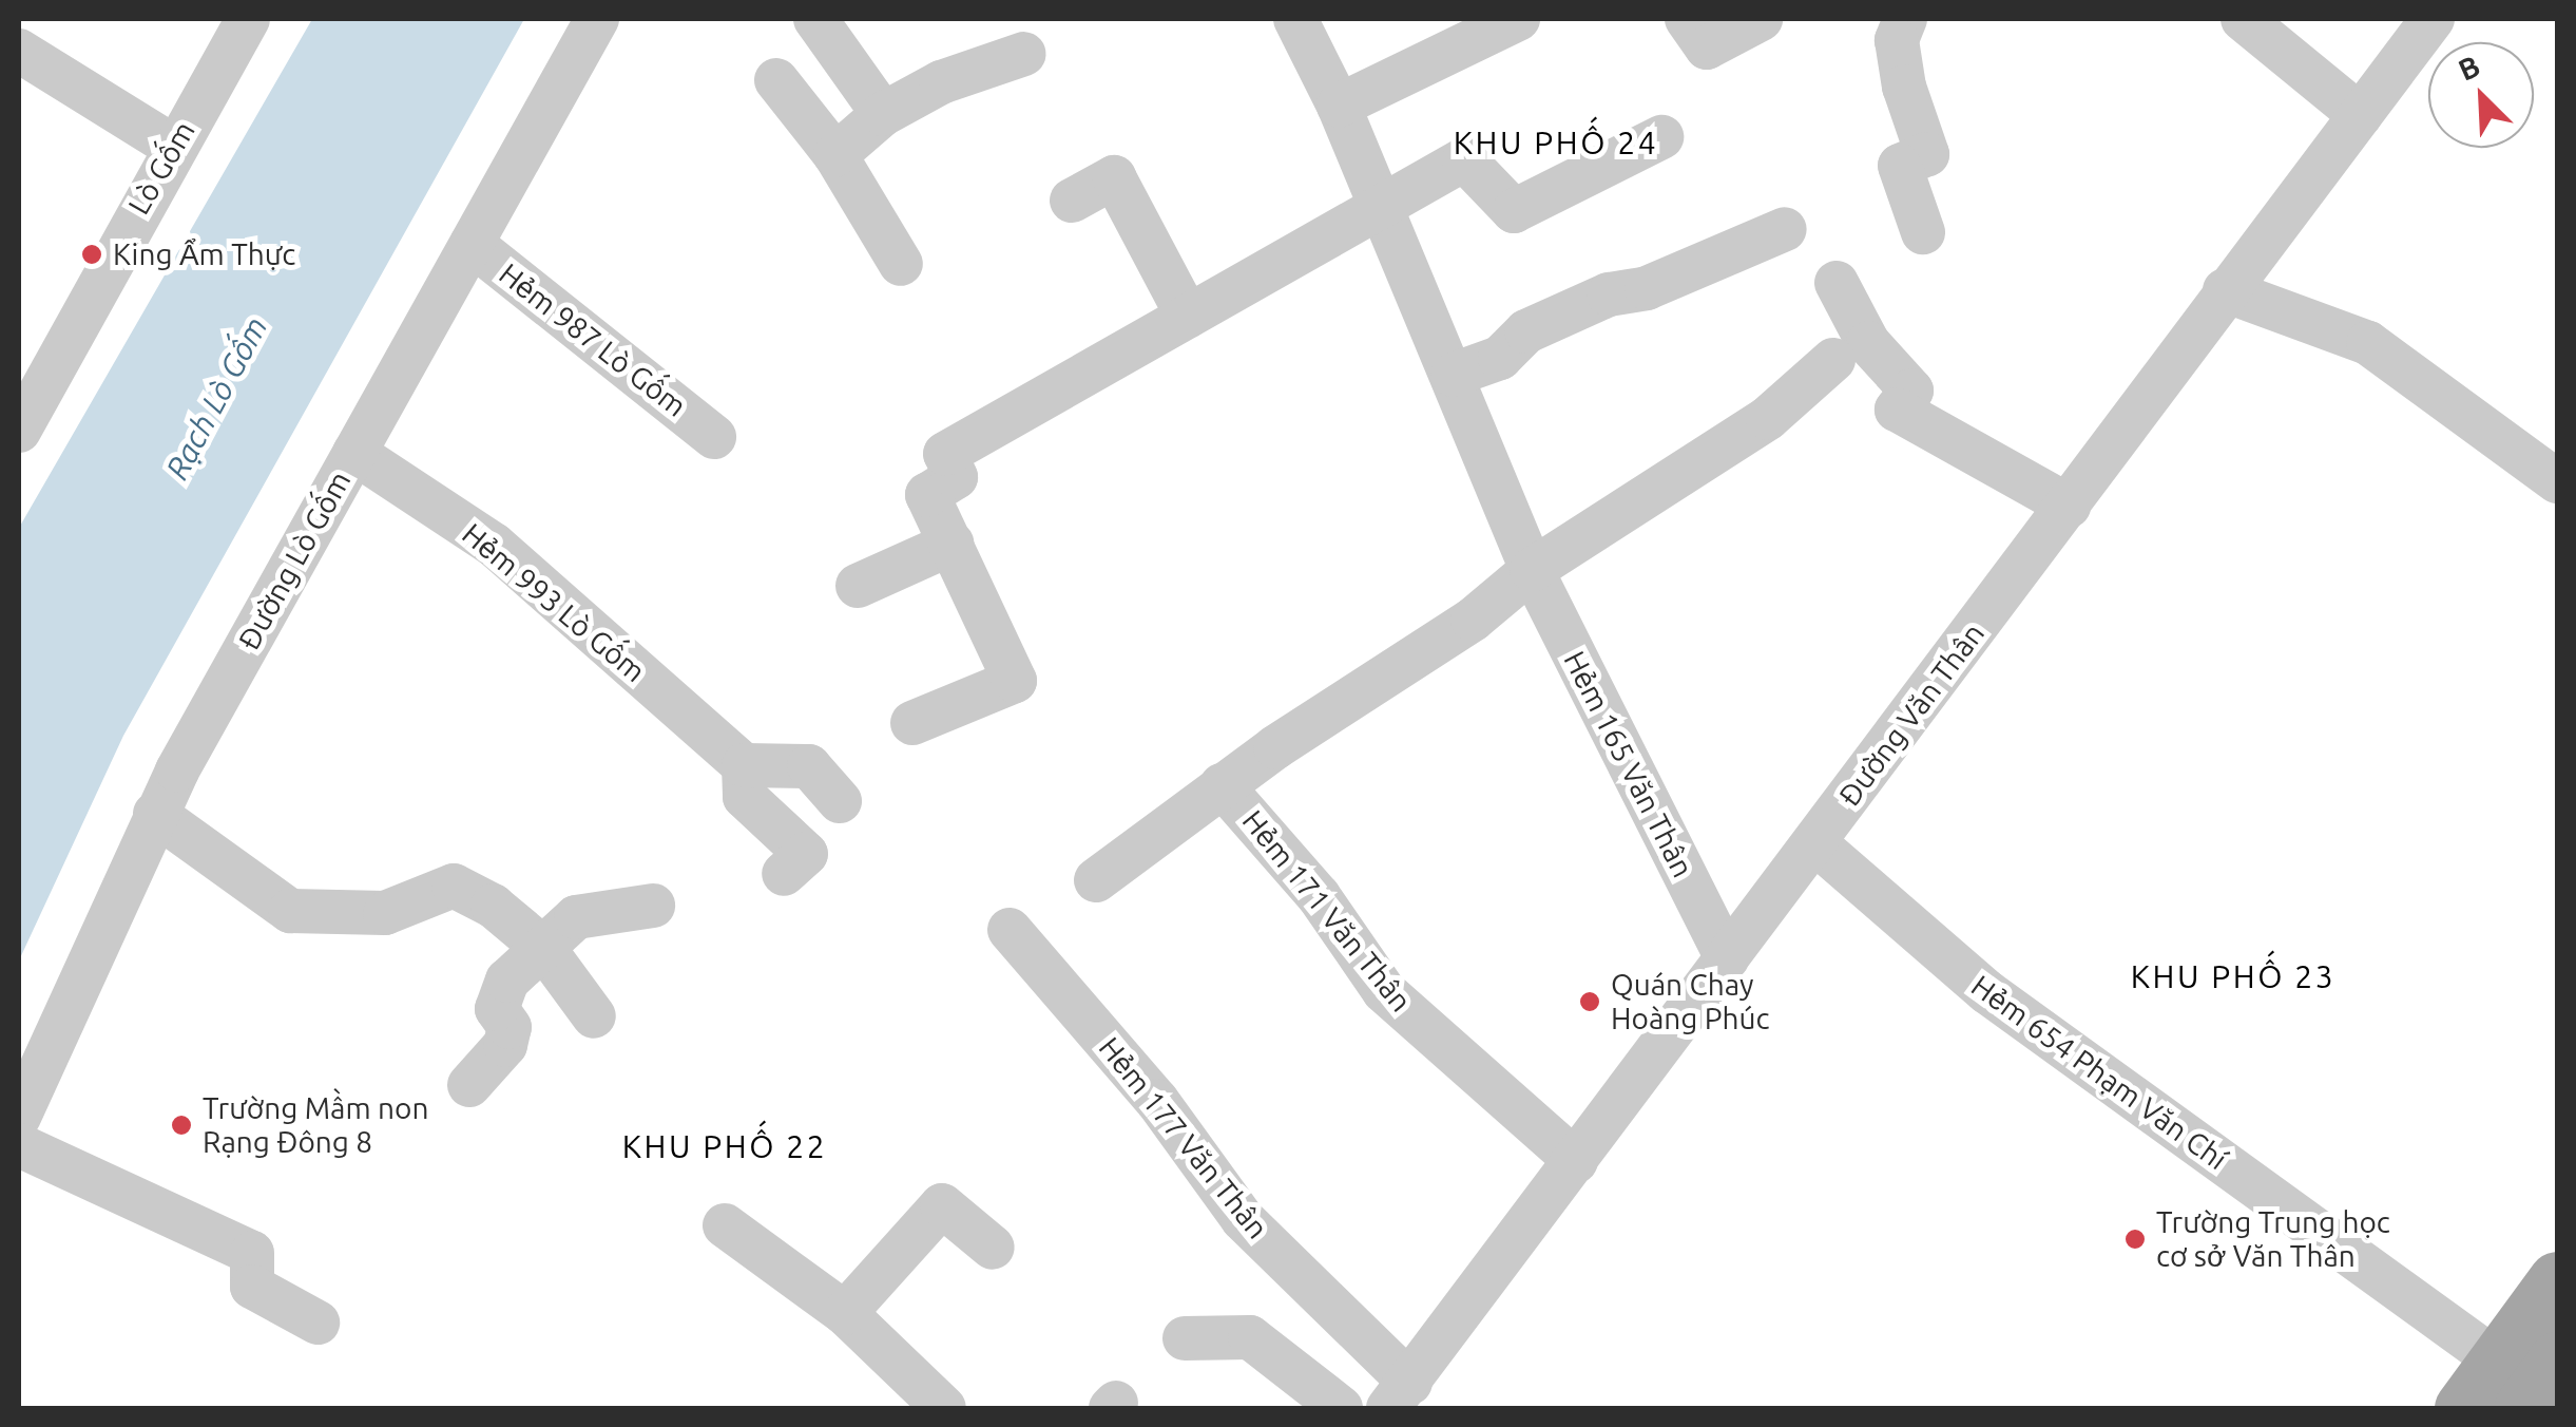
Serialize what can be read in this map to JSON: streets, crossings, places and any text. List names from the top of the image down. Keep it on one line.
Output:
{"streets":{"street":["Lò Gốm","Hẻm 987 Lò Gốm","Đường Lò Gốm","Hẻm 993 Lò Gốm","Đường Văn Thân","Hẻm 165 Văn Thân","Hẻm 171 Văn Thân","Hẻm 654 Phạm Văn Chí","Hẻm 177 Văn Thân"]},"crossings":[["Hẻm 987 Lò Gốm","Đường Lò Gốm"],["Đường Lò Gốm","Hẻm 993 Lò Gốm"],["Đường Văn Thân","Hẻm 165 Văn Thân"],["Đường Văn Thân","Hẻm 171 Văn Thân"],["Đường Văn Thân","Hẻm 654 Phạm Văn Chí"],["Đường Văn Thân","Hẻm 177 Văn Thân"],["Hẻm 165 Văn Thân","Hẻm 171 Văn Thân"]],"districts":["KHU PHỐ 24","KHU PHỐ 23","KHU PHỐ 22"],"water":["Rạch Lò Gốm"],"places":["King Ẩm Thực","Quán Chay Hoàng Phúc","Trường Mầm non Rạng Đông 8","Trường Trung học cơ sở Văn Thân"],"north":"top left"}
